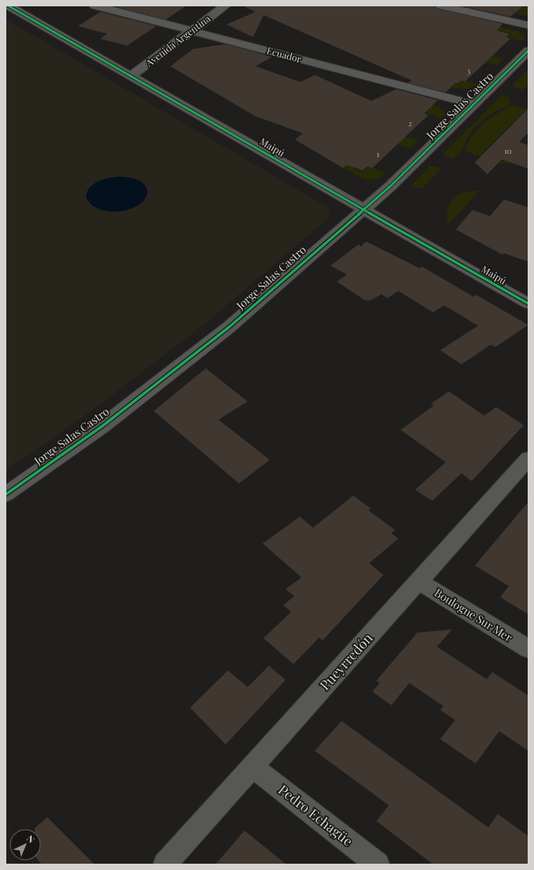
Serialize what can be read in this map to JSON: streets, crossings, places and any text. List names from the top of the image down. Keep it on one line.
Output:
{"streets":{"street":["Avenida Argentina","Ecuador","Jorge Salas Castro","Maipú","Boulogne Sur Mer","Pueyrredón","Pedro Echagüe"]},"crossings":[["Avenida Argentina","Ecuador"],["Avenida Argentina","Maipú"],["Ecuador","Jorge Salas Castro"],["Jorge Salas Castro","Maipú"],["Boulogne Sur Mer","Pueyrredón"],["Pueyrredón","Pedro Echagüe"]],"house_numbers":["3","2","10","1"],"north":"top right"}
